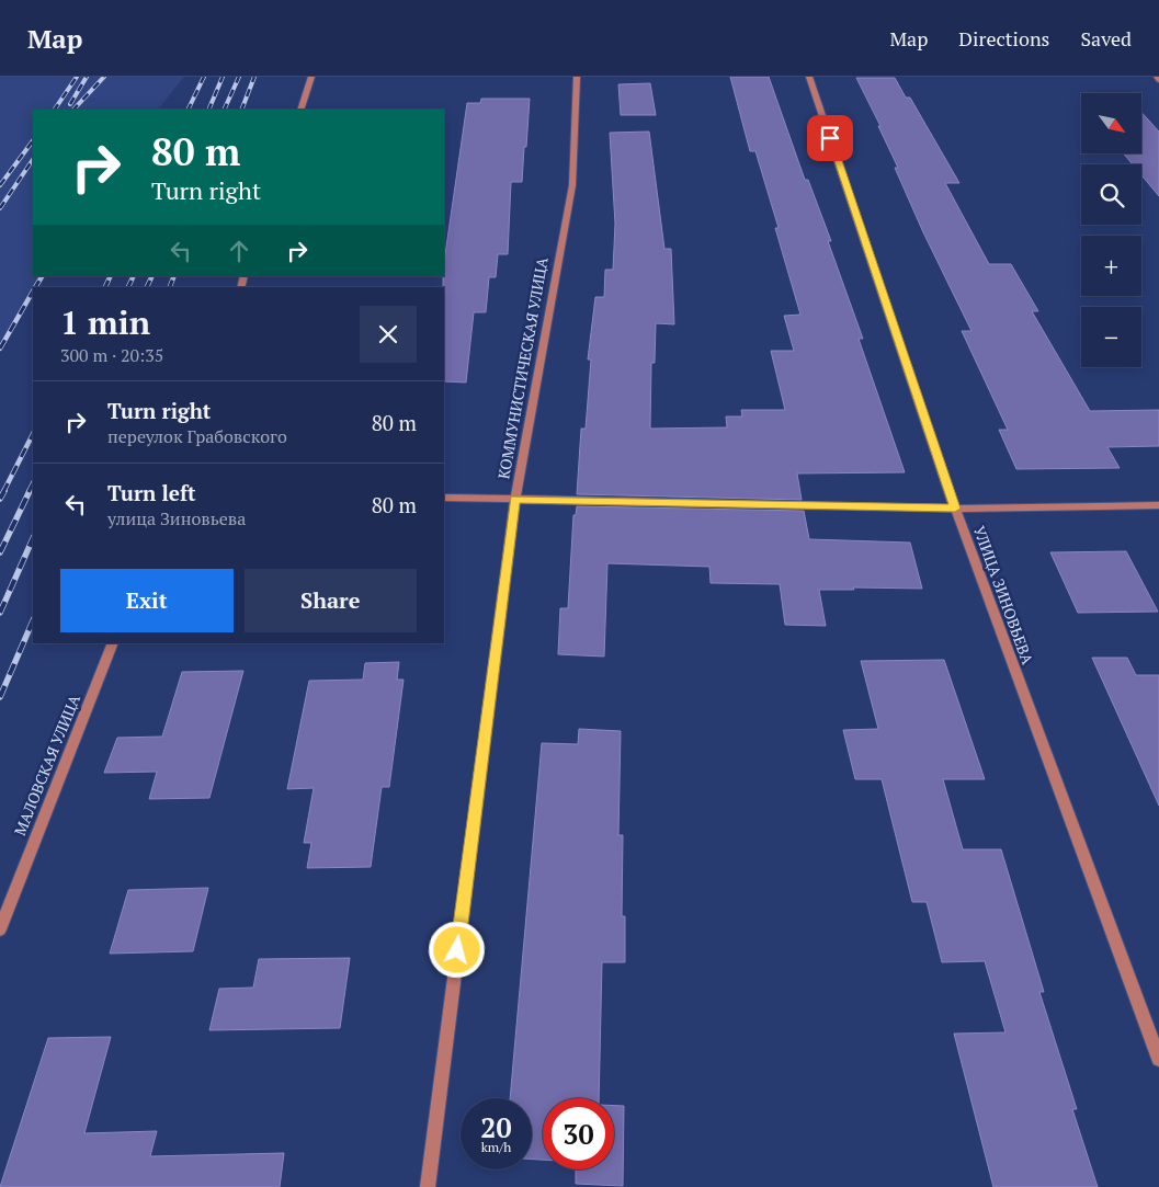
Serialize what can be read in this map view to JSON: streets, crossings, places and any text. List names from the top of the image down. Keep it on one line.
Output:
{"streets":{"street":["КОММУНИСТИЧЕСКАЯ УЛИЦА","УЛИЦА ЗИНОВЬЕВА","МАЛОВСКАЯ УЛИЦА"]},"north":"bottom right","page":{"header":"Map","nav":["Map","Directions","Saved"],"map_buttons":["+","−"],"turn":["80 m","Turn right"],"heading":["1 min","300 m · 20:35"],"list":[{"name":"Turn right","note":"переулок Грабовского","value":"80 m"},{"name":"Turn left","note":"улица Зиновьева","value":"80 m"}],"buttons":["Exit","Share"],"speed":"20 km/h","limit":"30"}}
